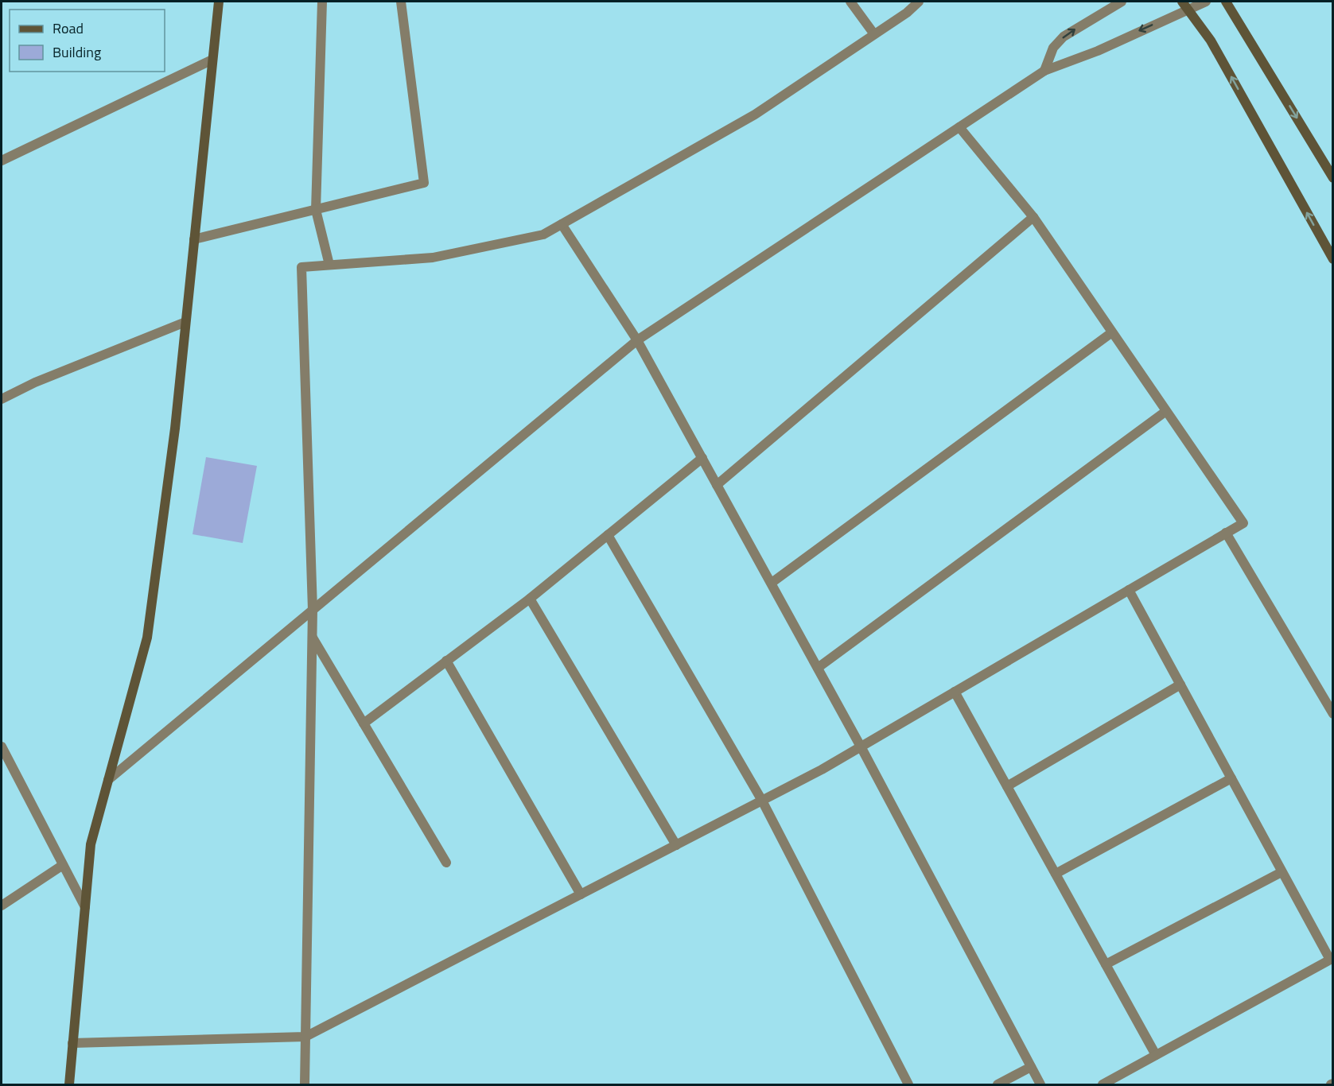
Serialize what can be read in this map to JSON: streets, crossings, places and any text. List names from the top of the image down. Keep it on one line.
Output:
{"legend":["Road","Building"]}
